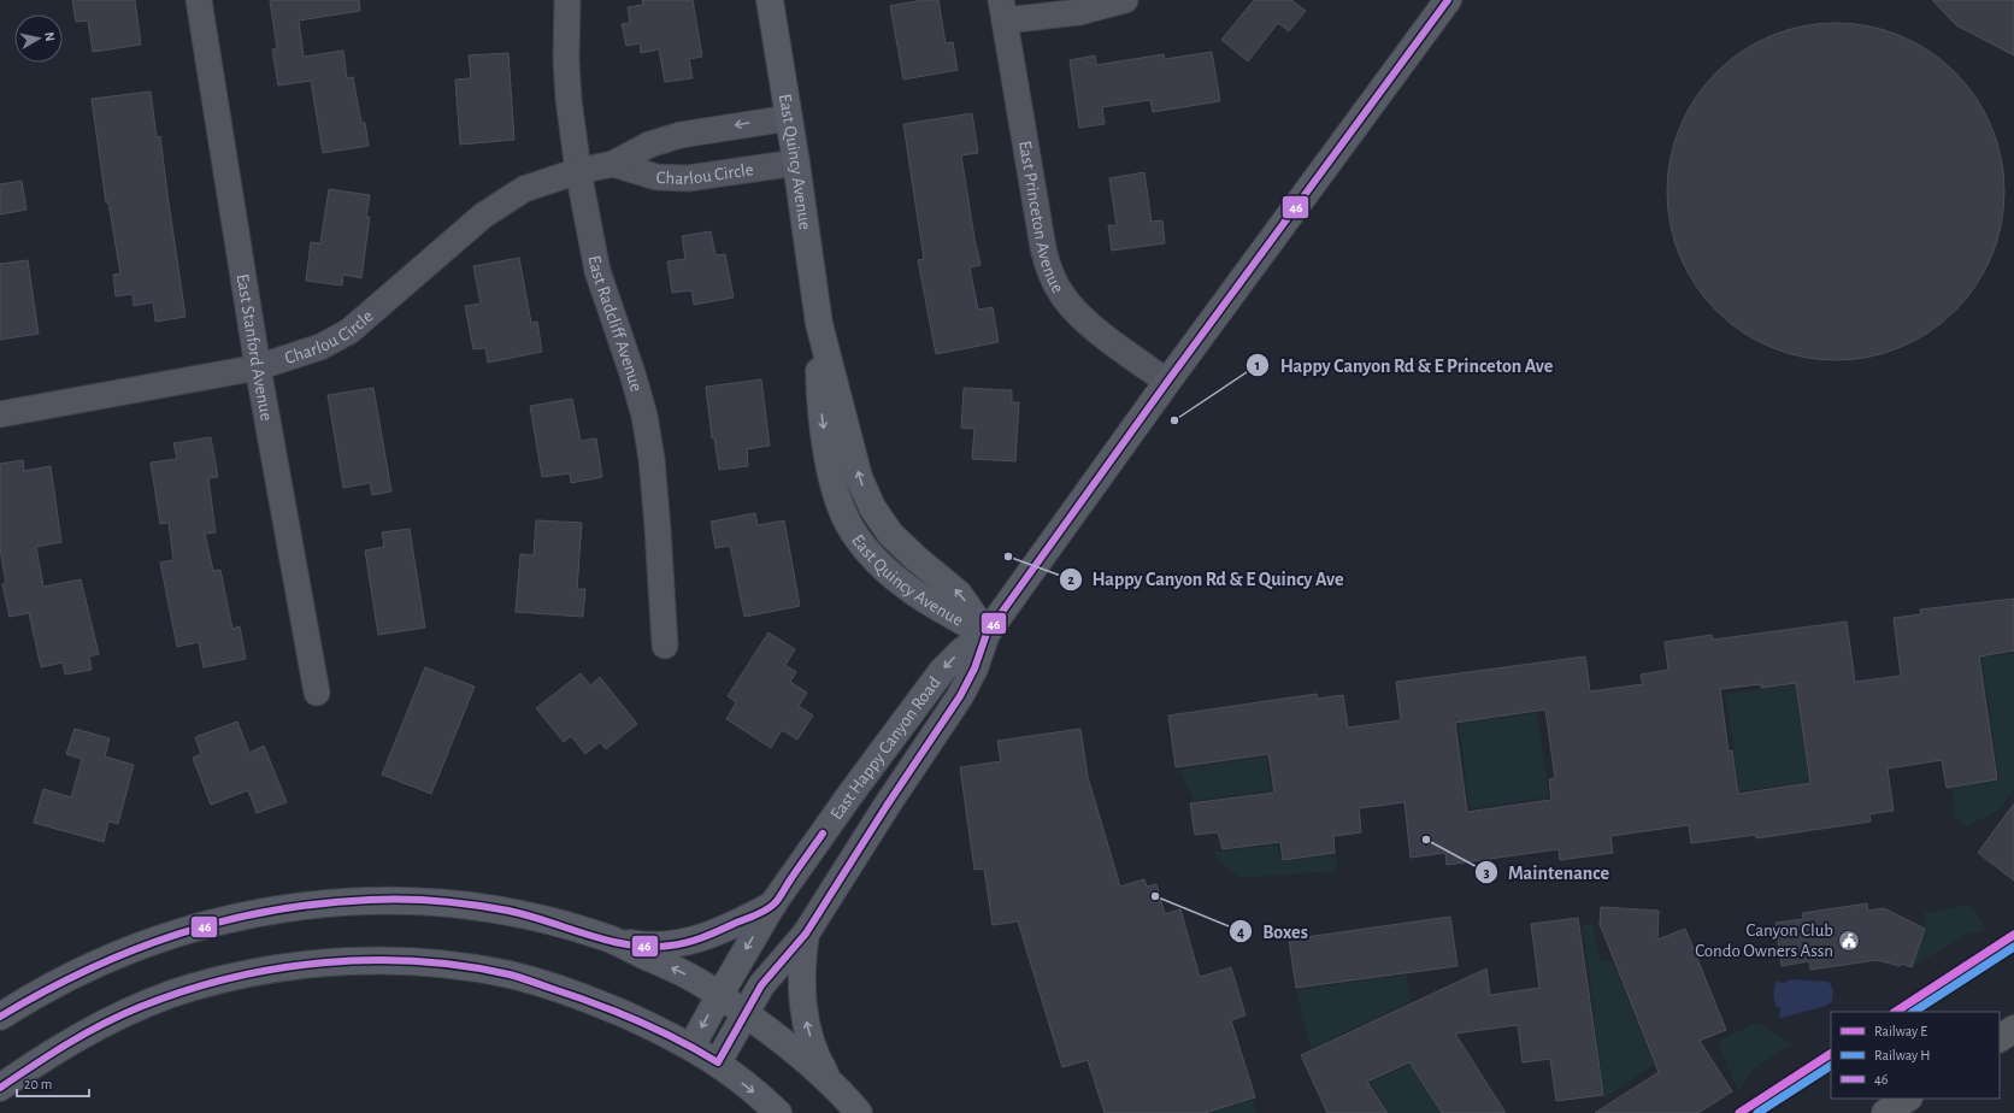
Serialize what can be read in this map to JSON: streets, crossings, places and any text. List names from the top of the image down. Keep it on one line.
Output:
{"streets":{"street":["East Quincy Avenue","Charlou Circle","East Princeton Avenue","East Radcliff Avenue","East Stanford Avenue","East Happy Canyon Road"]},"crossings":[["East Quincy Avenue","Charlou Circle"],["East Quincy Avenue","East Happy Canyon Road"],["Charlou Circle","East Radcliff Avenue"],["Charlou Circle","East Stanford Avenue"],["East Princeton Avenue","East Happy Canyon Road"]],"places":{"other":["Happy Canyon Rd & E Princeton Ave","Happy Canyon Rd & E Quincy Ave","Maintenance","Boxes"],"public building":["Canyon Club Condo Owners Assn"]},"lines":["transit line 46","rail line E","rail line H"],"legend":["Railway E","Railway H","46"],"scale_bar":"20 m","north":"right"}
